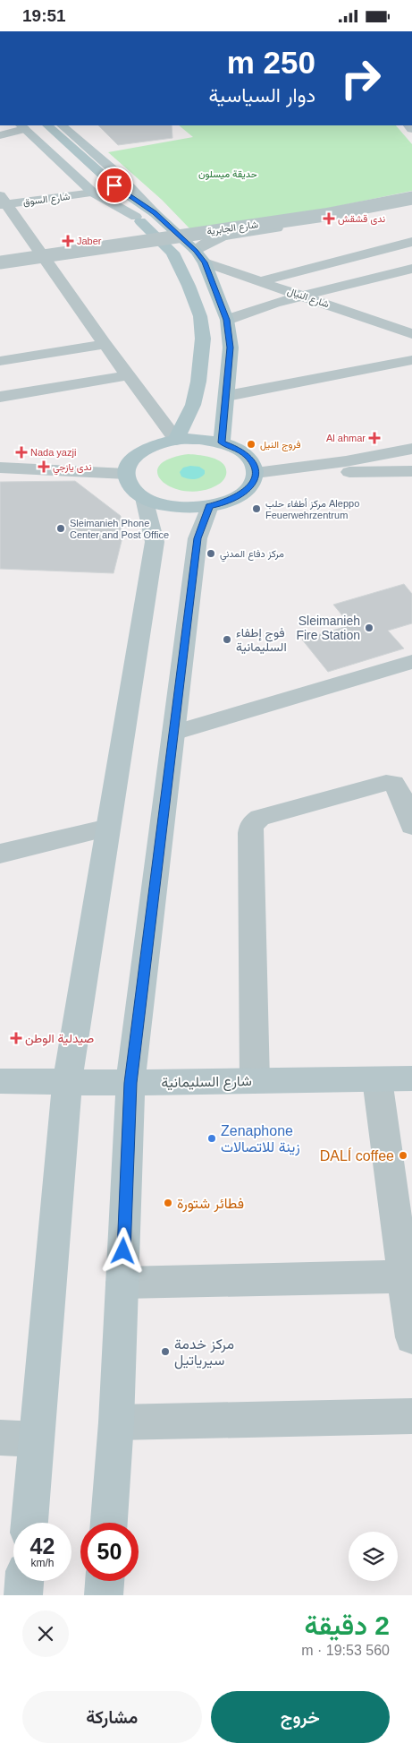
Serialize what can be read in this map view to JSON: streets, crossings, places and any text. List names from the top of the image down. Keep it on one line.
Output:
{"streets":{"main road":["شارع السليمانية"],"street":["شارع السوق","شارع الجابرية","شارع النيال"]},"parks":["حديقة ميسلون"],"places":{"health":["ندى قشقش","Jaber","Al ahmar","Nada yazji","ندى يازجي","صيدلية الوطن"],"other":["فروج النيل","مركز أطفاء حلب Aleppo Feuerwehrzentrum","Sleimanieh Phone Center and Post Office","مركز دفاع المدني","Sleimanieh Fire Station","فوج إطفاء السليمانية","Zenaphone زينة للاتصالات","DALÍ coffee","فطائر شتورة","مركز خدمة سيرياتيل"]},"page":{"status":"19:51","turn":["250 m","دوار السياسية"],"speed":"42 km/h","limit":"50","heading":["2 دقيقة","560 m · 19:53"],"buttons":["خروج","مشاركة"]}}
